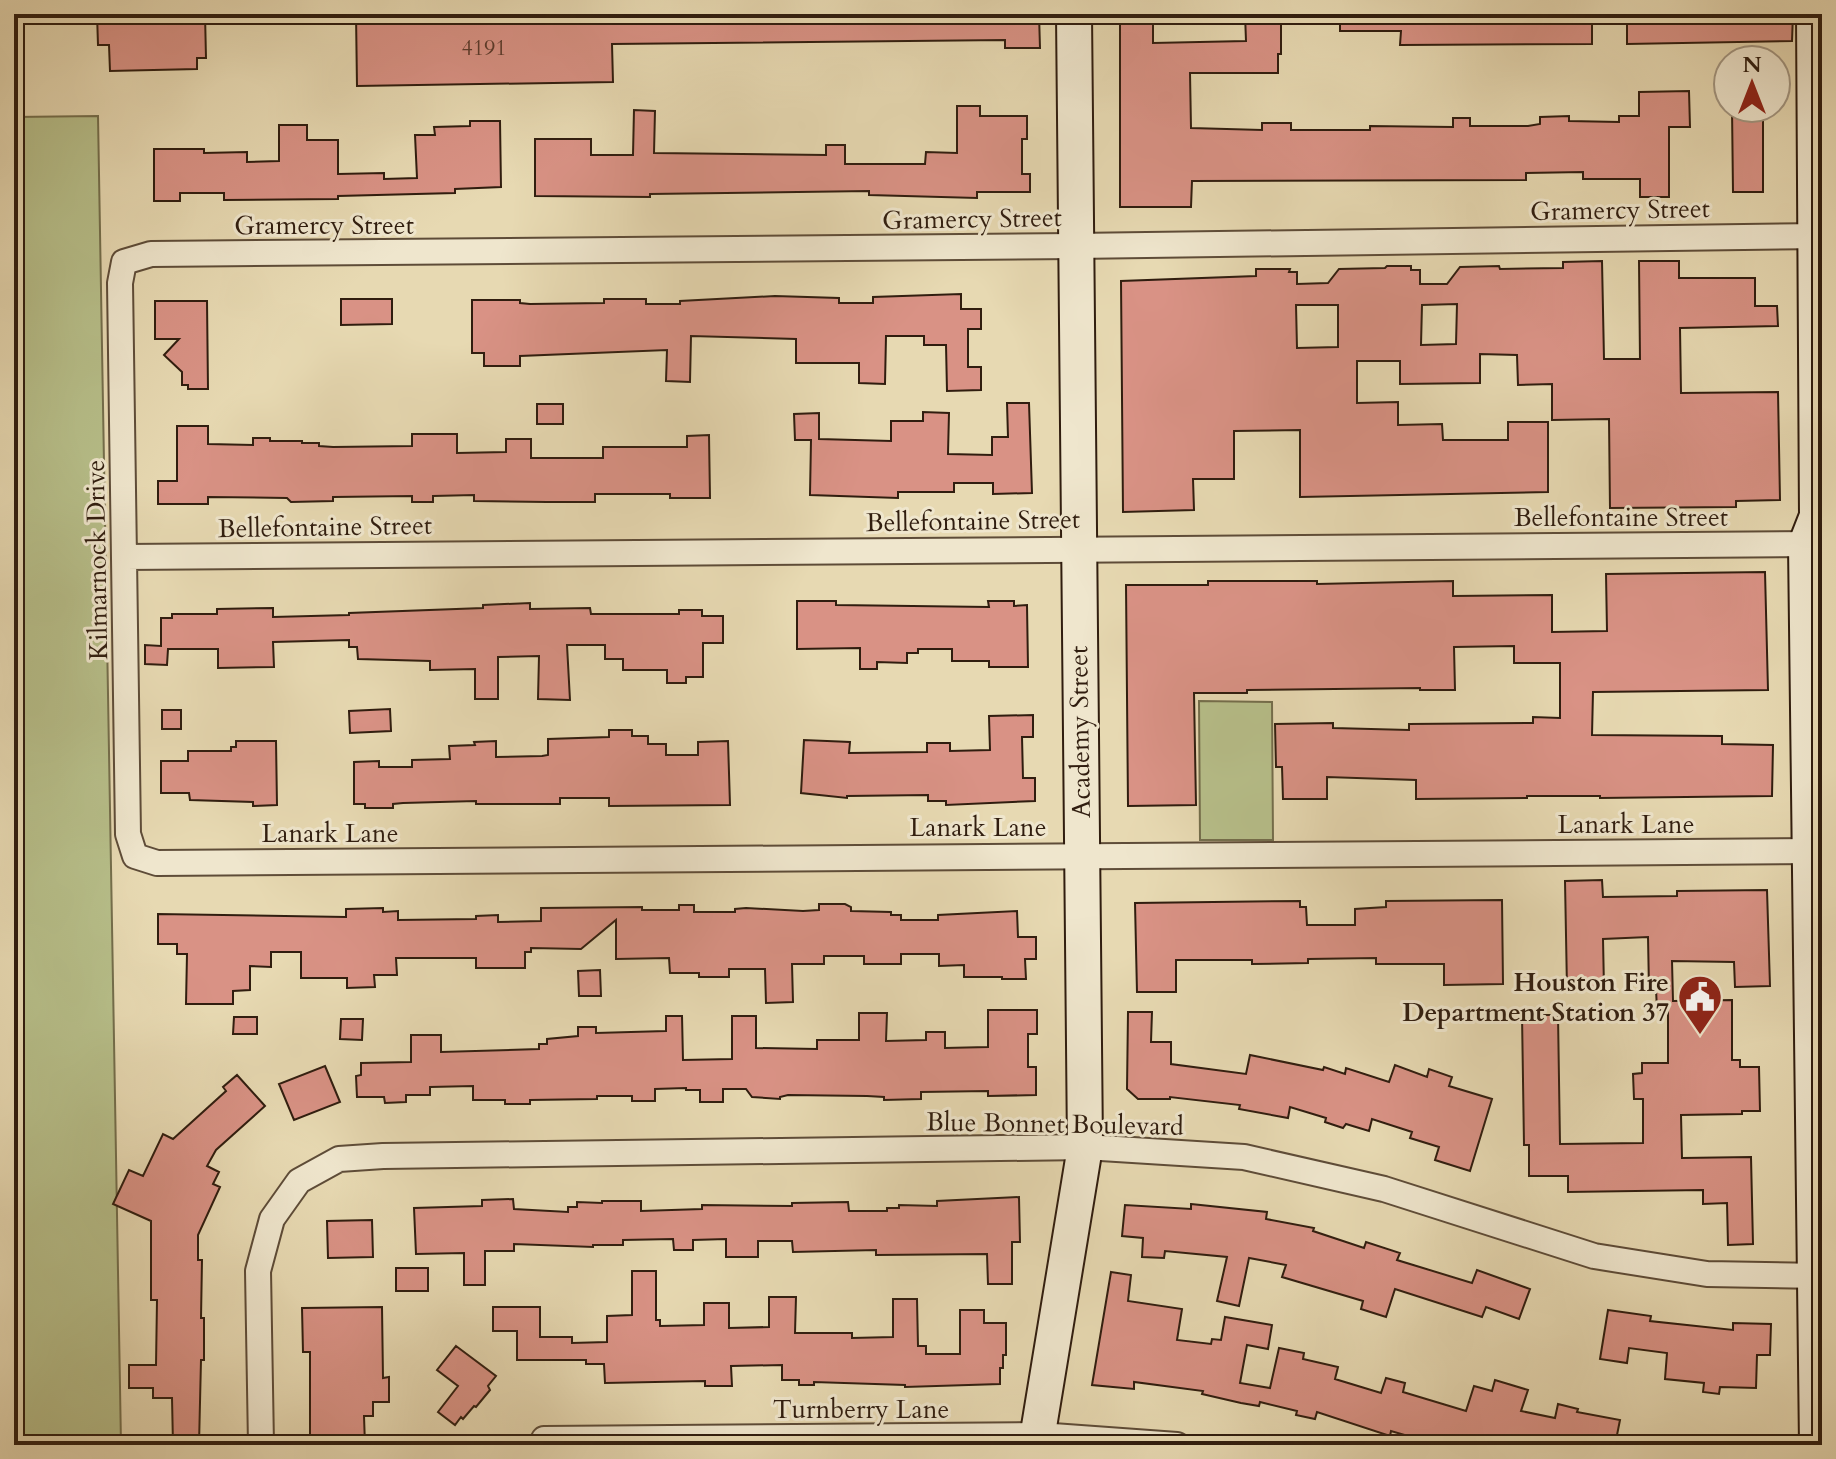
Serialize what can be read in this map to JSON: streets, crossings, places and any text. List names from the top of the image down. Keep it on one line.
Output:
{"streets":{"main road":["Academy Street"],"street":["Gramercy Street","Bellefontaine Street","Kilmarnock Drive","Lanark Lane","Blue Bonnet Boulevard","Turnberry Lane"]},"crossings":[["Gramercy Street","Kilmarnock Drive"],["Gramercy Street","Academy Street"],["Bellefontaine Street","Kilmarnock Drive"],["Bellefontaine Street","Academy Street"],["Kilmarnock Drive","Lanark Lane"],["Academy Street","Lanark Lane"],["Academy Street","Blue Bonnet Boulevard"],["Academy Street","Turnberry Lane"]],"places":{"public building":["Houston Fire Department Station 37"]},"house_numbers":["4191"],"north":"top"}
